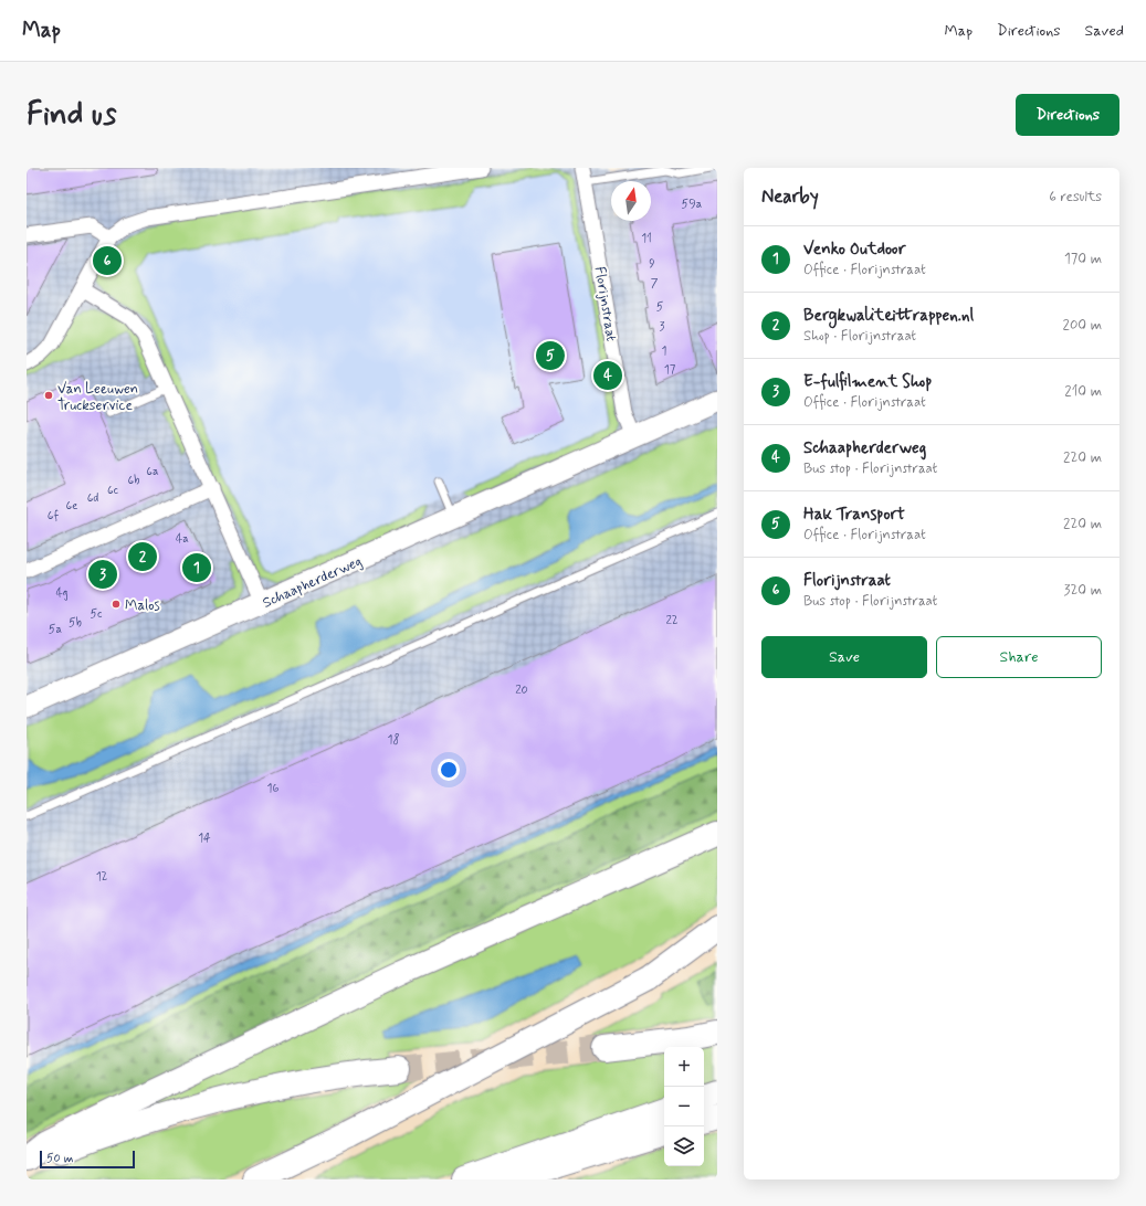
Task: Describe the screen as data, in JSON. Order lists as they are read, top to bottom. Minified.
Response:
{"streets":{"street":["Florijnstraat","Schaapherderweg"]},"crossings":[["Florijnstraat","Schaapherderweg"]],"places":["Van Leeuwen Truckservice","Malos"],"house_numbers":["59a","11","9","7","5","3","1","17","6a","6b","6c","6d","6e","6f","4a","4g","5c","22","5b","5a","20","18","16","14","12"],"scale_bar":"50 m","north":"top","page":{"header":"Map","nav":["Map","Directions","Saved"],"buttons":["Directions",["Save","Share"]],"title":"Find us","heading":["Nearby","6 results"],"list":[{"mark":"1","name":"Venko Outdoor","note":"Office · Florijnstraat","value":"170 m"},{"mark":"2","name":"Bergkwaliteittrappen.nl","note":"Shop · Florijnstraat","value":"200 m"},{"mark":"3","name":"E-fulfilment Shop","note":"Office · Florijnstraat","value":"210 m"},{"mark":"4","name":"Schaapherderweg","note":"Bus stop · Florijnstraat","value":"220 m"},{"mark":"5","name":"Hak Transport","note":"Office · Florijnstraat","value":"220 m"},{"mark":"6","name":"Florijnstraat","note":"Bus stop · Florijnstraat","value":"320 m"}],"pins":["6","5","4","2","1","3"],"map_buttons":["+","−"],"scale":"50 m"}}
